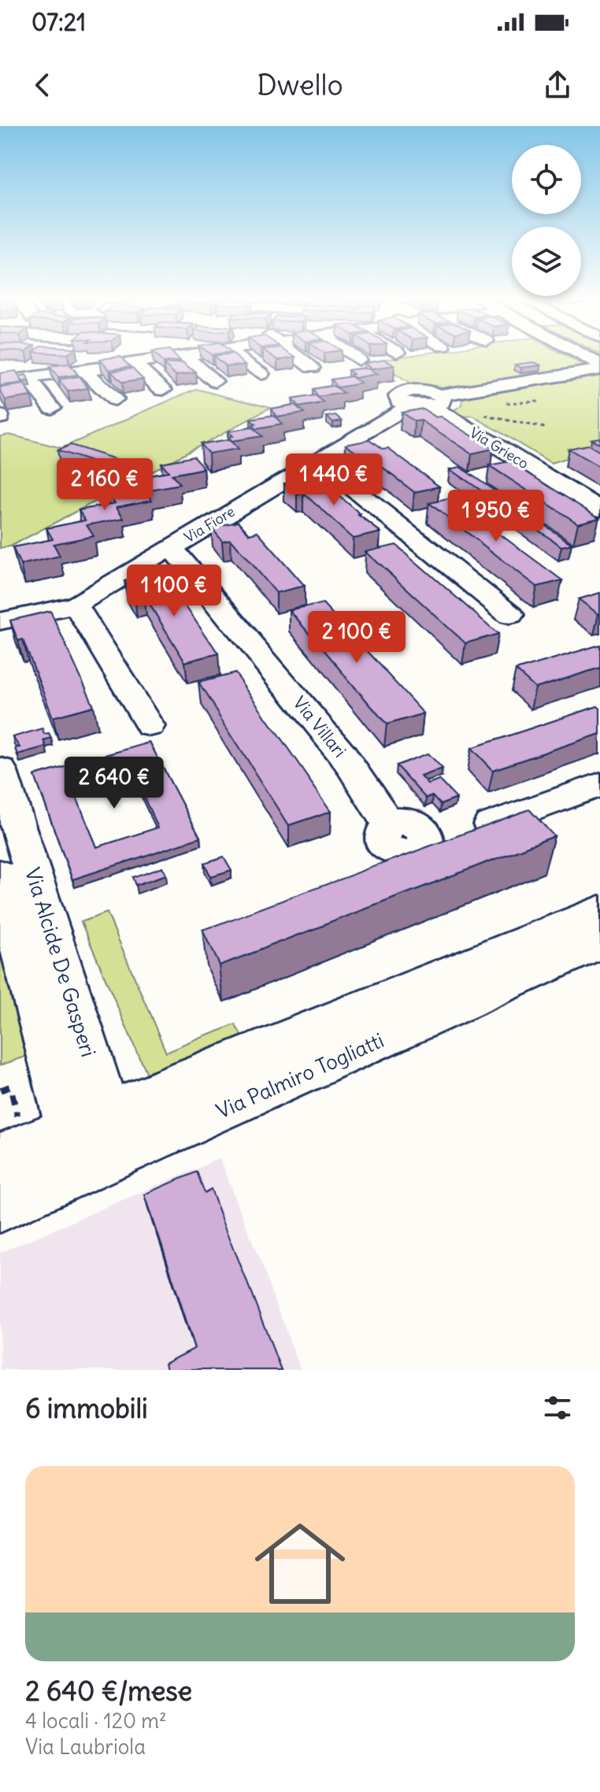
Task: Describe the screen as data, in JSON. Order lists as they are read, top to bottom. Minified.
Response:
{"streets":{"street":["Via Grieco","Via Fiore","Via Villari","Via Alcide De Gasperi","Via Palmiro Togliatti"]},"crossings":[["Via Grieco","Via Fiore"],["Via Fiore","Via Villari"],["Via Alcide De Gasperi","Via Palmiro Togliatti"]],"page":{"status":"07:21","header":"Dwello","price":["1 440 €","2 160 €","1 950 €","1 100 €","2 100 €","2 640 €"],"heading":"6 immobili","list":[{"name":"2 640 €/mese","note":"4 locali · 120 m² · Via Laubriola"}]}}
